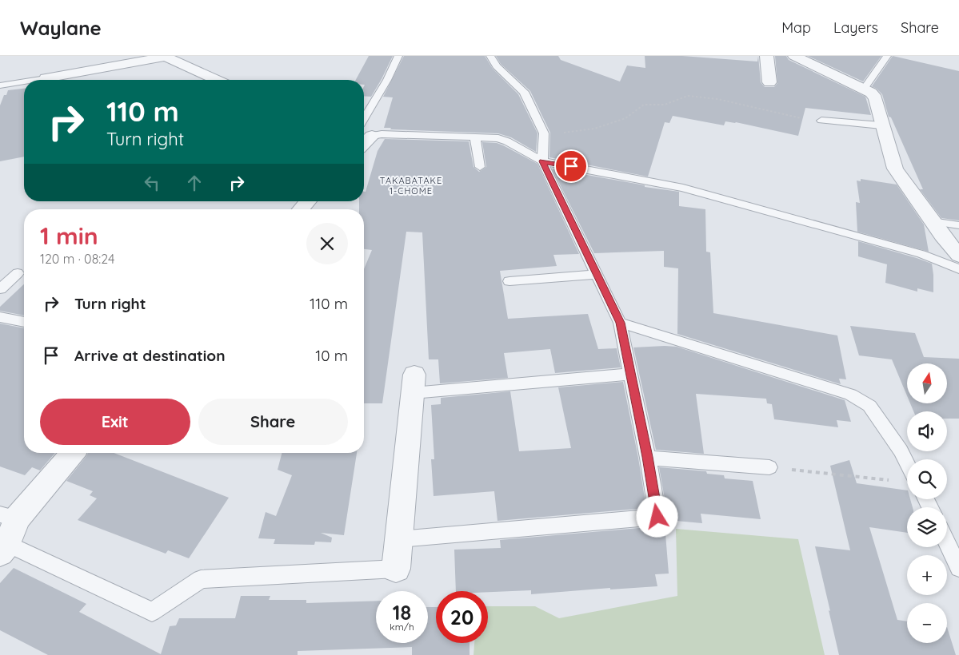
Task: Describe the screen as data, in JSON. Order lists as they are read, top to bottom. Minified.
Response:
{"districts":["TAKABATAKE 1-CHOME"],"north":"top","page":{"header":"Waylane","nav":["Map","Layers","Share"],"turn":["110 m","Turn right"],"heading":["1 min","120 m · 08:24"],"list":[{"name":"Turn right","value":"110 m"},{"name":"Arrive at destination","value":"10 m"}],"map_buttons":["+","−"],"buttons":["Exit","Share"],"speed":"18 km/h","limit":"20"}}
